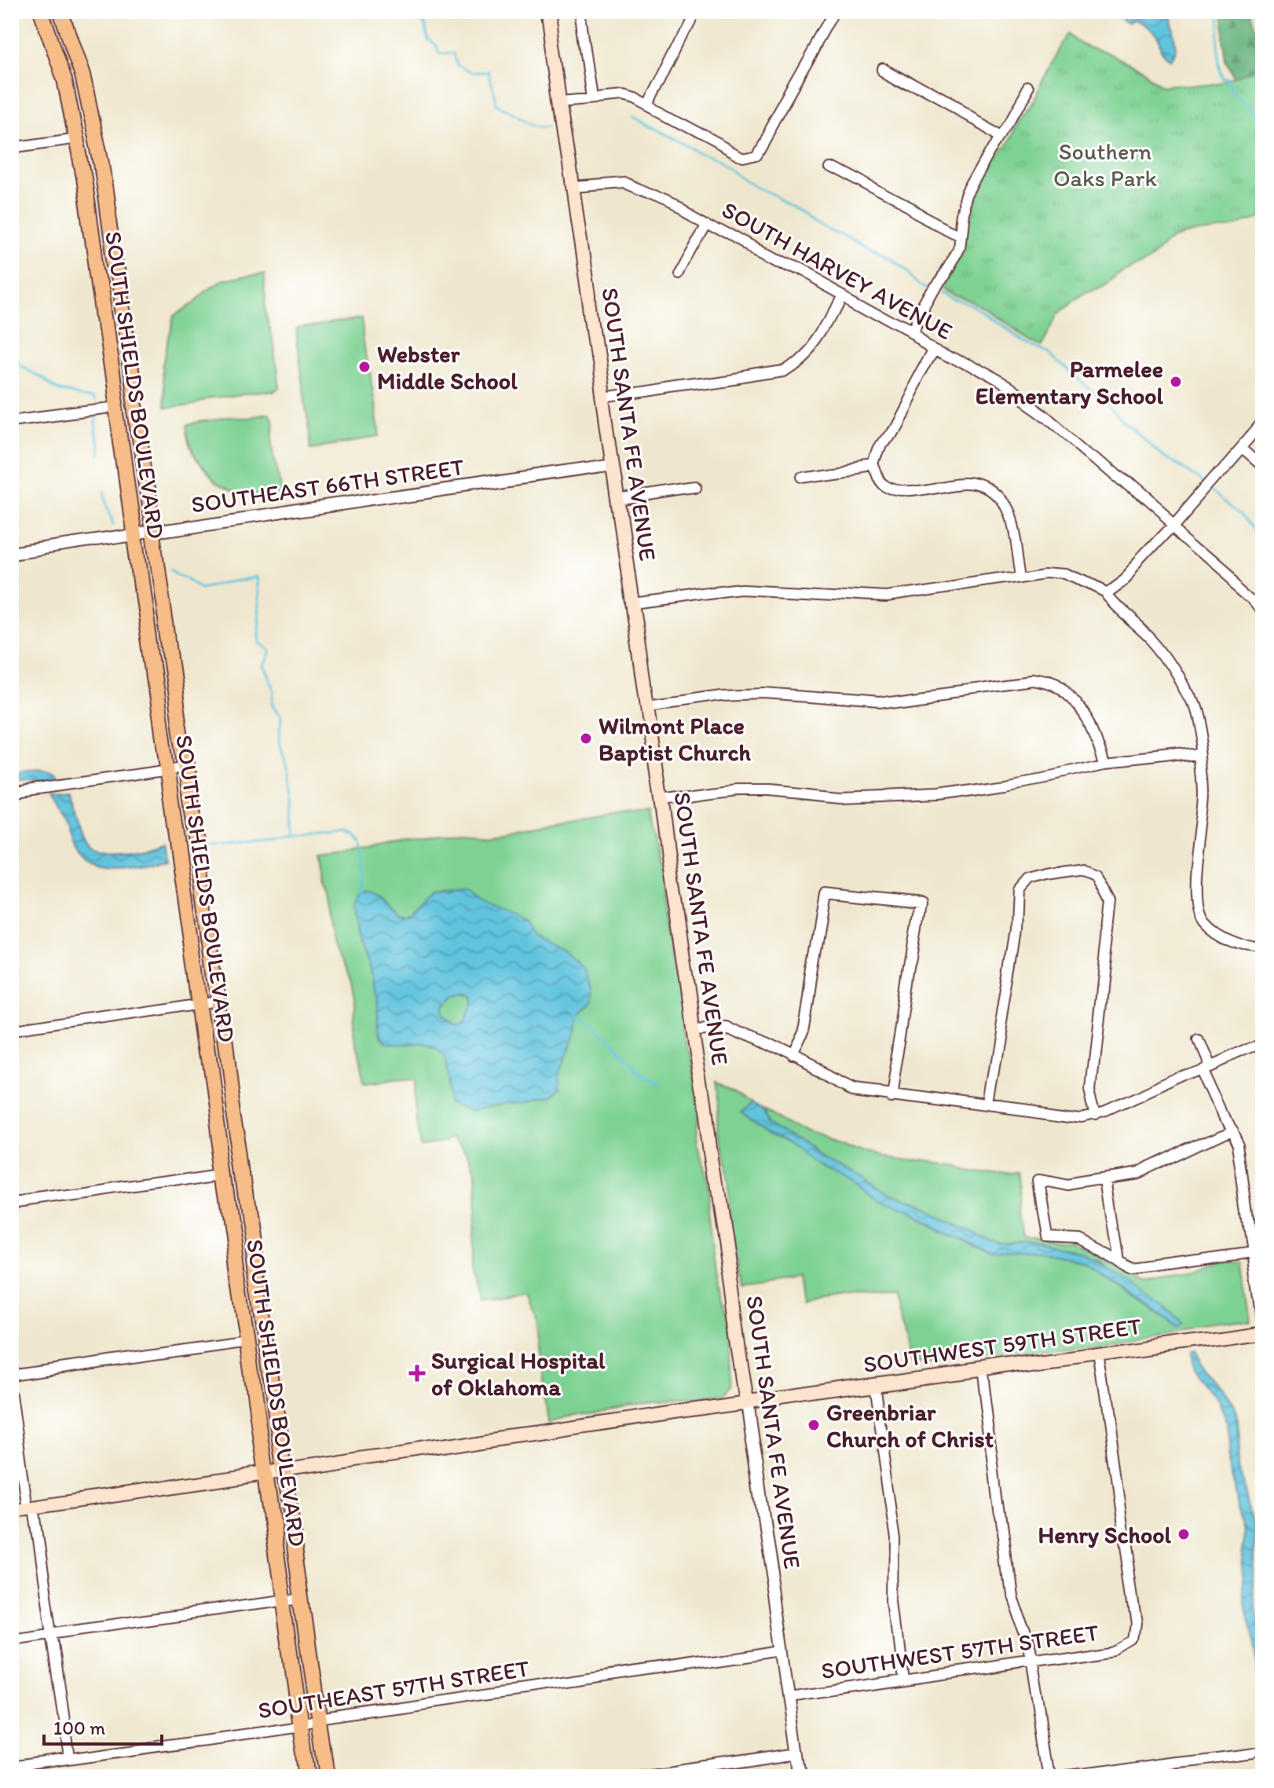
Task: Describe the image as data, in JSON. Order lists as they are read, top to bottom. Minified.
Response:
{"streets":{"main road":["SOUTH SHIELDS BOULEVARD","SOUTH SANTA FE AVENUE","SOUTHWEST 59TH STREET"],"street":["SOUTH HARVEY AVENUE","SOUTHEAST 66TH STREET","SOUTHWEST 57TH STREET","SOUTHEAST 57TH STREET"]},"crossings":[["SOUTH HARVEY AVENUE","SOUTH SANTA FE AVENUE"],["SOUTH SHIELDS BOULEVARD","SOUTHEAST 66TH STREET"],["SOUTH SHIELDS BOULEVARD","SOUTHWEST 59TH STREET"],["SOUTH SHIELDS BOULEVARD","SOUTHEAST 57TH STREET"],["SOUTH SANTA FE AVENUE","SOUTHEAST 66TH STREET"],["SOUTH SANTA FE AVENUE","SOUTHWEST 59TH STREET"],["SOUTH SANTA FE AVENUE","SOUTHWEST 57TH STREET"],["SOUTH SANTA FE AVENUE","SOUTHEAST 57TH STREET"],["SOUTHWEST 59TH STREET","SOUTHWEST 57TH STREET"]],"parks":["Southern Oaks Park"],"places":{"other":["Webster Middle School","Parmelee Elementary School","Wilmont Place Baptist Church","Greenbriar Church of Christ","Henry School"],"health":["Surgical Hospital of Oklahoma"]},"scale_bar":"100 m"}
